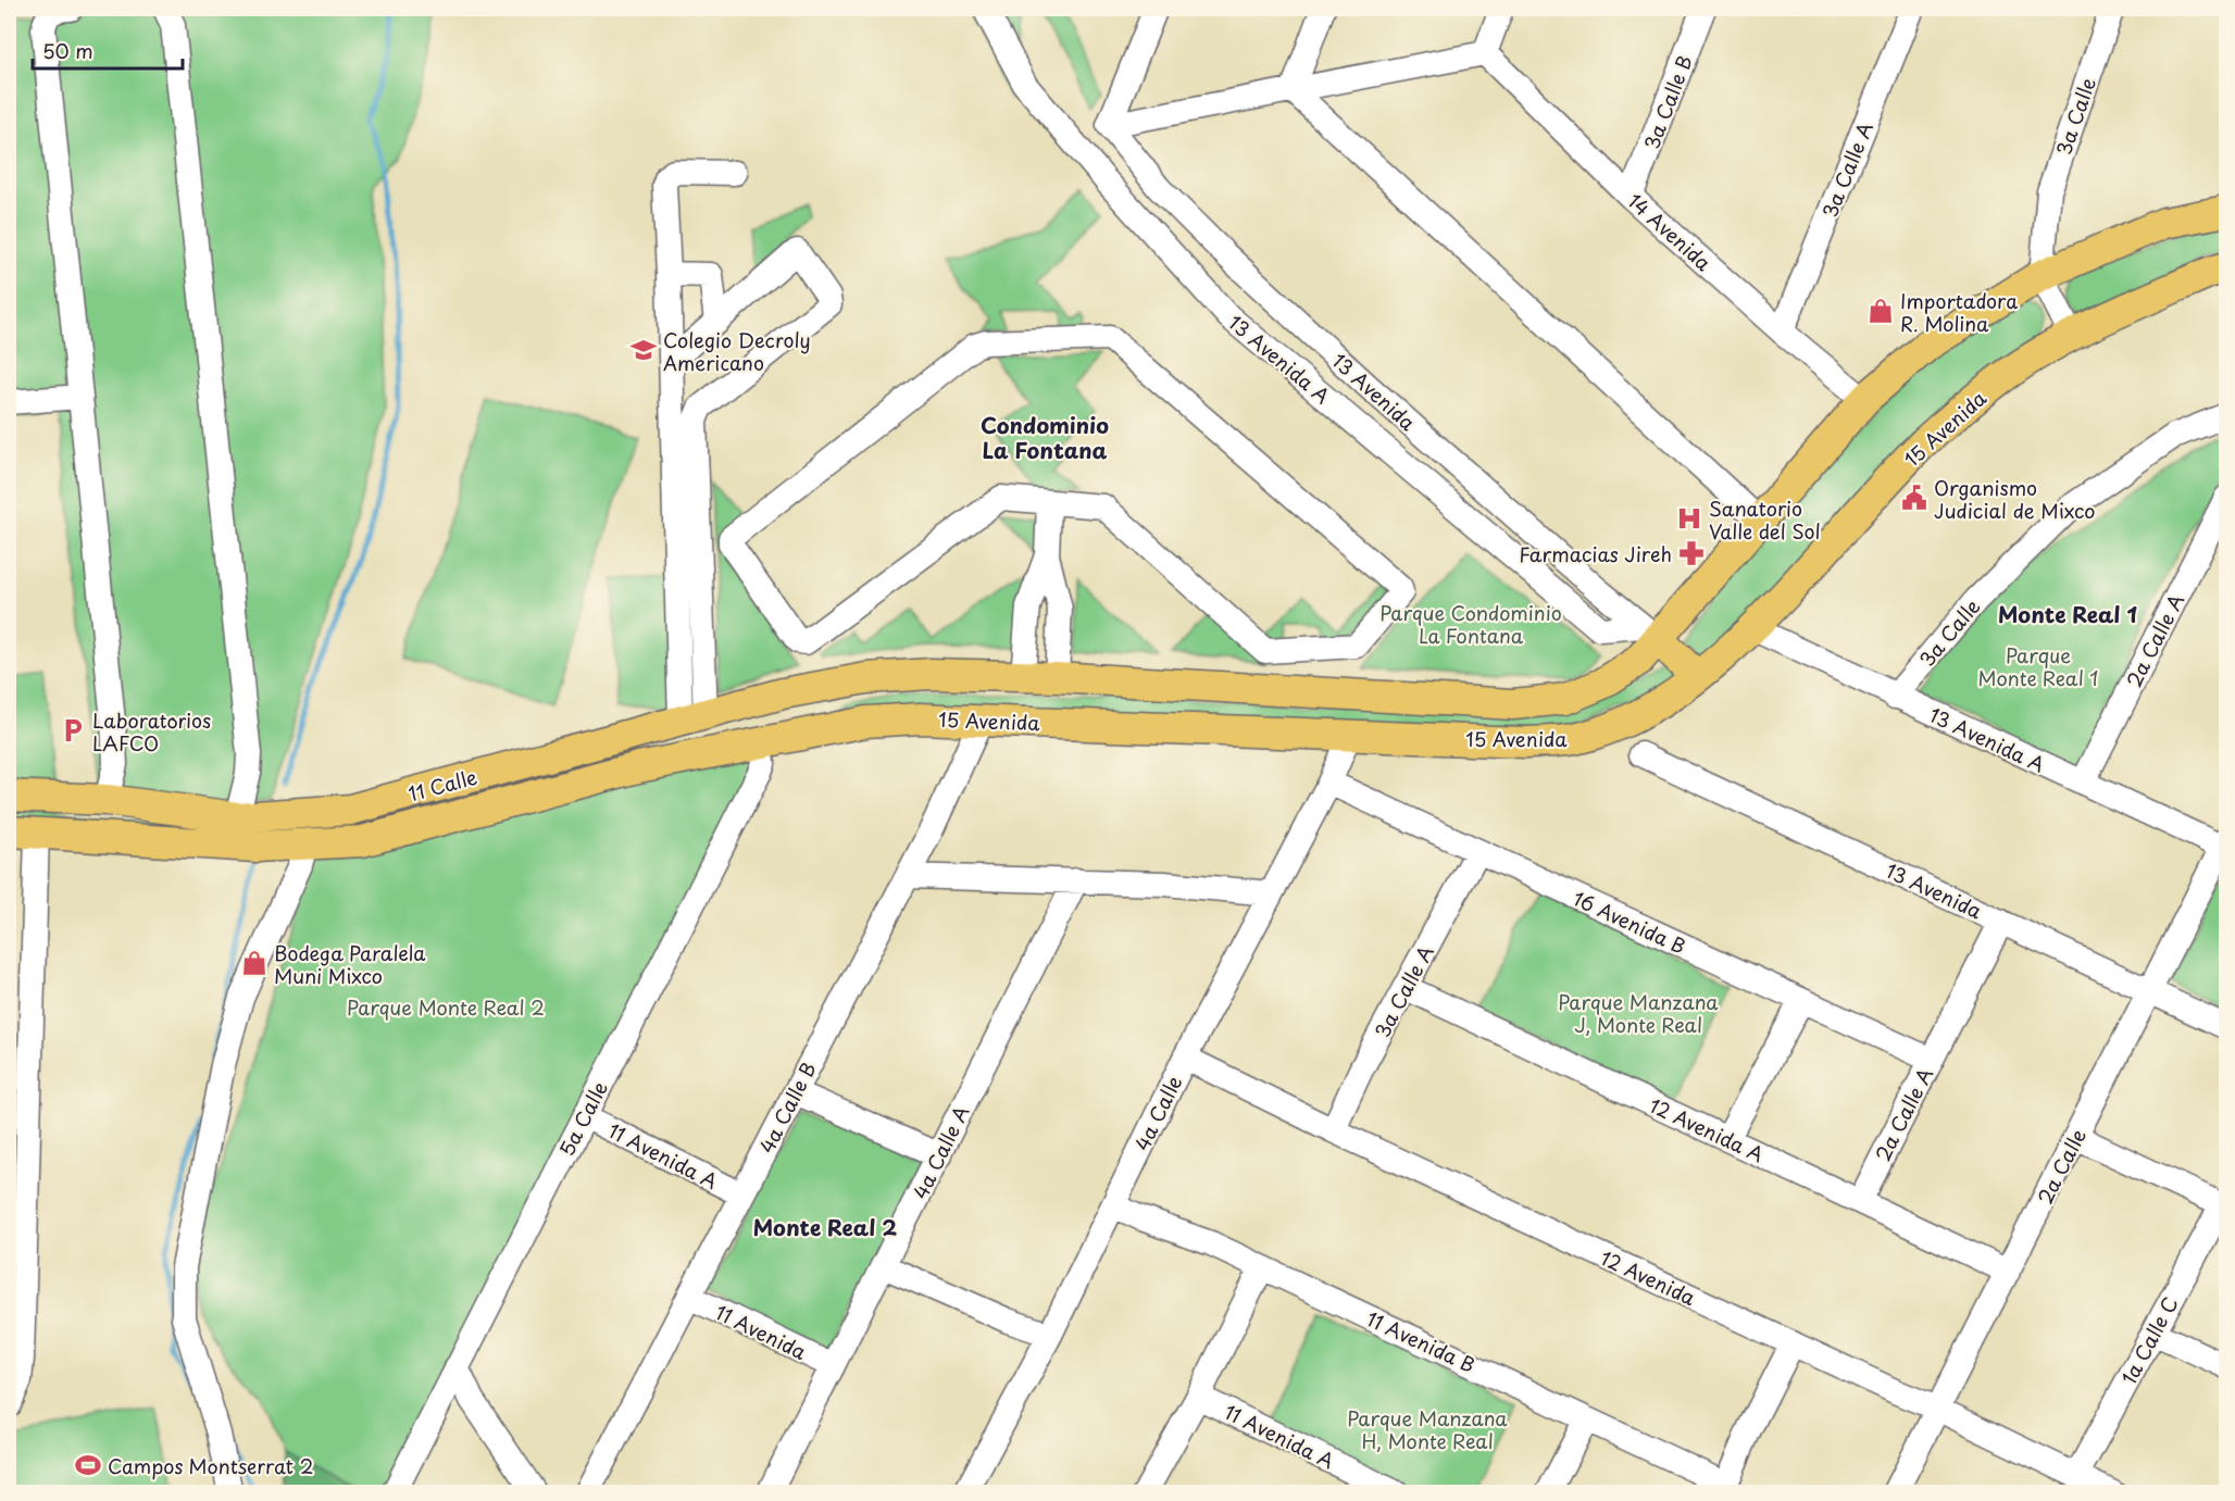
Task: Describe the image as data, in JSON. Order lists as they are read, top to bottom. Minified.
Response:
{"streets":{"main road":["15 Avenida","11 Calle"],"street":["3a Calle B","3a Calle","3a Calle A","14 Avenida","13 Avenida A","13 Avenida","2a Calle A","16 Avenida B","4a Calle B","4a Calle","5a Calle","12 Avenida A","4a Calle A","11 Avenida A","2a Calle","12 Avenida","11 Avenida","1a Calle C","11 Avenida B"]},"crossings":[["3a Calle B","14 Avenida"],["3a Calle","13 Avenida A"],["3a Calle","15 Avenida"],["3a Calle A","14 Avenida"],["3a Calle A","16 Avenida B"],["3a Calle A","12 Avenida A"],["3a Calle A","12 Avenida"],["14 Avenida","15 Avenida"],["13 Avenida A","13 Avenida"],["13 Avenida A","15 Avenida"],["13 Avenida A","2a Calle A"],["13 Avenida A","2a Calle"],["13 Avenida","15 Avenida"],["13 Avenida","2a Calle A"],["13 Avenida","2a Calle"],["15 Avenida","11 Calle"],["15 Avenida","4a Calle B"],["15 Avenida","4a Calle"],["15 Avenida","5a Calle"],["2a Calle A","16 Avenida B"],["2a Calle A","12 Avenida A"],["11 Calle","5a Calle"],["16 Avenida B","4a Calle"],["4a Calle B","11 Avenida A"],["4a Calle B","11 Avenida"],["4a Calle","12 Avenida"],["4a Calle","11 Avenida B"],["5a Calle","11 Avenida A"],["12 Avenida A","2a Calle"],["4a Calle A","11 Avenida"],["2a Calle","12 Avenida"],["12 Avenida","1a Calle C"]],"districts":["Condominio La Fontana","Monte Real 1","Monte Real 2"],"parks":["Parque Condominio La Fontana","Parque Monte Real 1","Parque Manzana J, Monte Real","Parque Monte Real 2","Parque Manzana H, Monte Real"],"places":{"shop":["Importadora R. Molina","Bodega Paralela Muni Mixco"],"school or university":["Colegio Decroly Americano"],"public building":["Organismo Judicial de Mixco"],"hospital":["Sanatorio Valle del Sol"],"pharmacy":["Farmacias Jireh"],"parking":["Laboratorios LAFCO"],"sports":["Campos Montserrat 2"]},"scale_bar":"50 m"}
